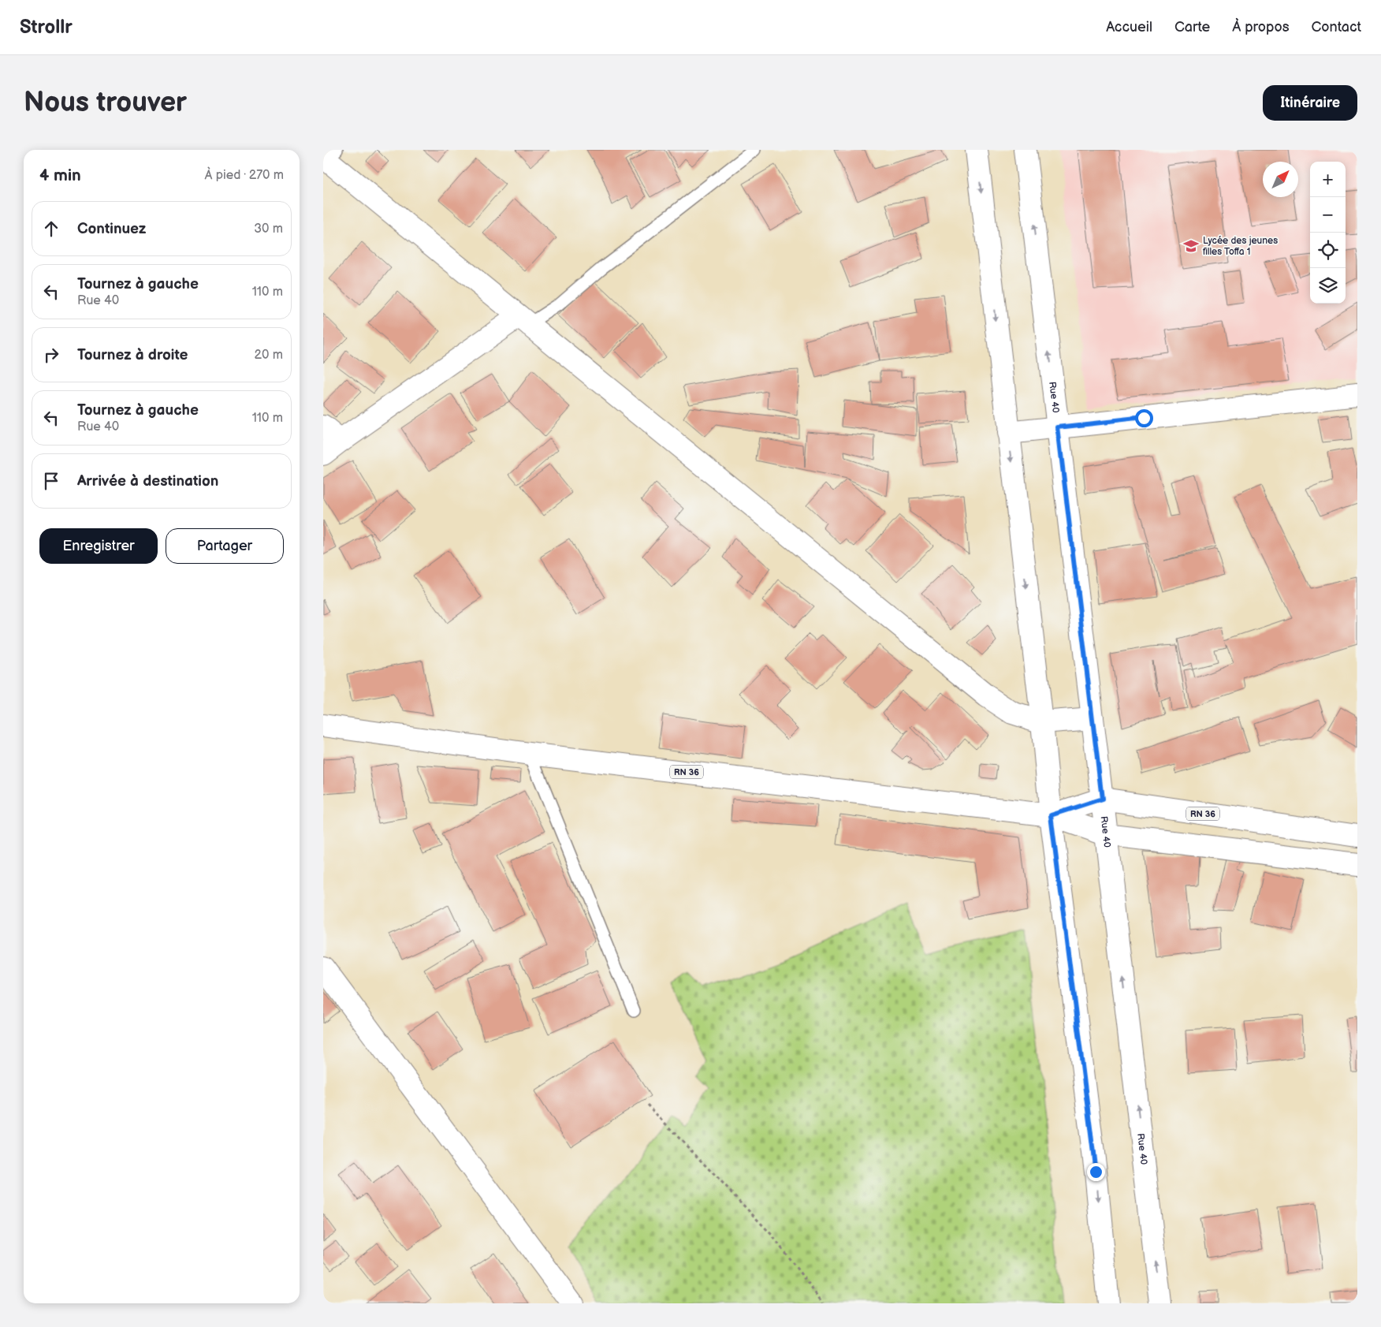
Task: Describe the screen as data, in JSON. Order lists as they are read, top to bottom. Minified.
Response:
{"streets":{"main road":["Rue 40","RN 36"]},"crossings":[["Rue 40","RN 36"]],"places":{"school or university":["Lycée des jeunes filles Toffa 1"]},"north":"top right","page":{"header":"Strollr","nav":["Accueil","Carte","À propos","Contact"],"buttons":["Itinéraire",["Enregistrer","Partager"]],"title":"Nous trouver","heading":["4 min","À pied · 270 m"],"map_buttons":["+","−"],"list":[["Continuez","30 m"],["Tournez à gauche","Rue 40","110 m"],["Tournez à droite","20 m"],["Tournez à gauche","Rue 40","110 m"],"Arrivée à destination"]}}
